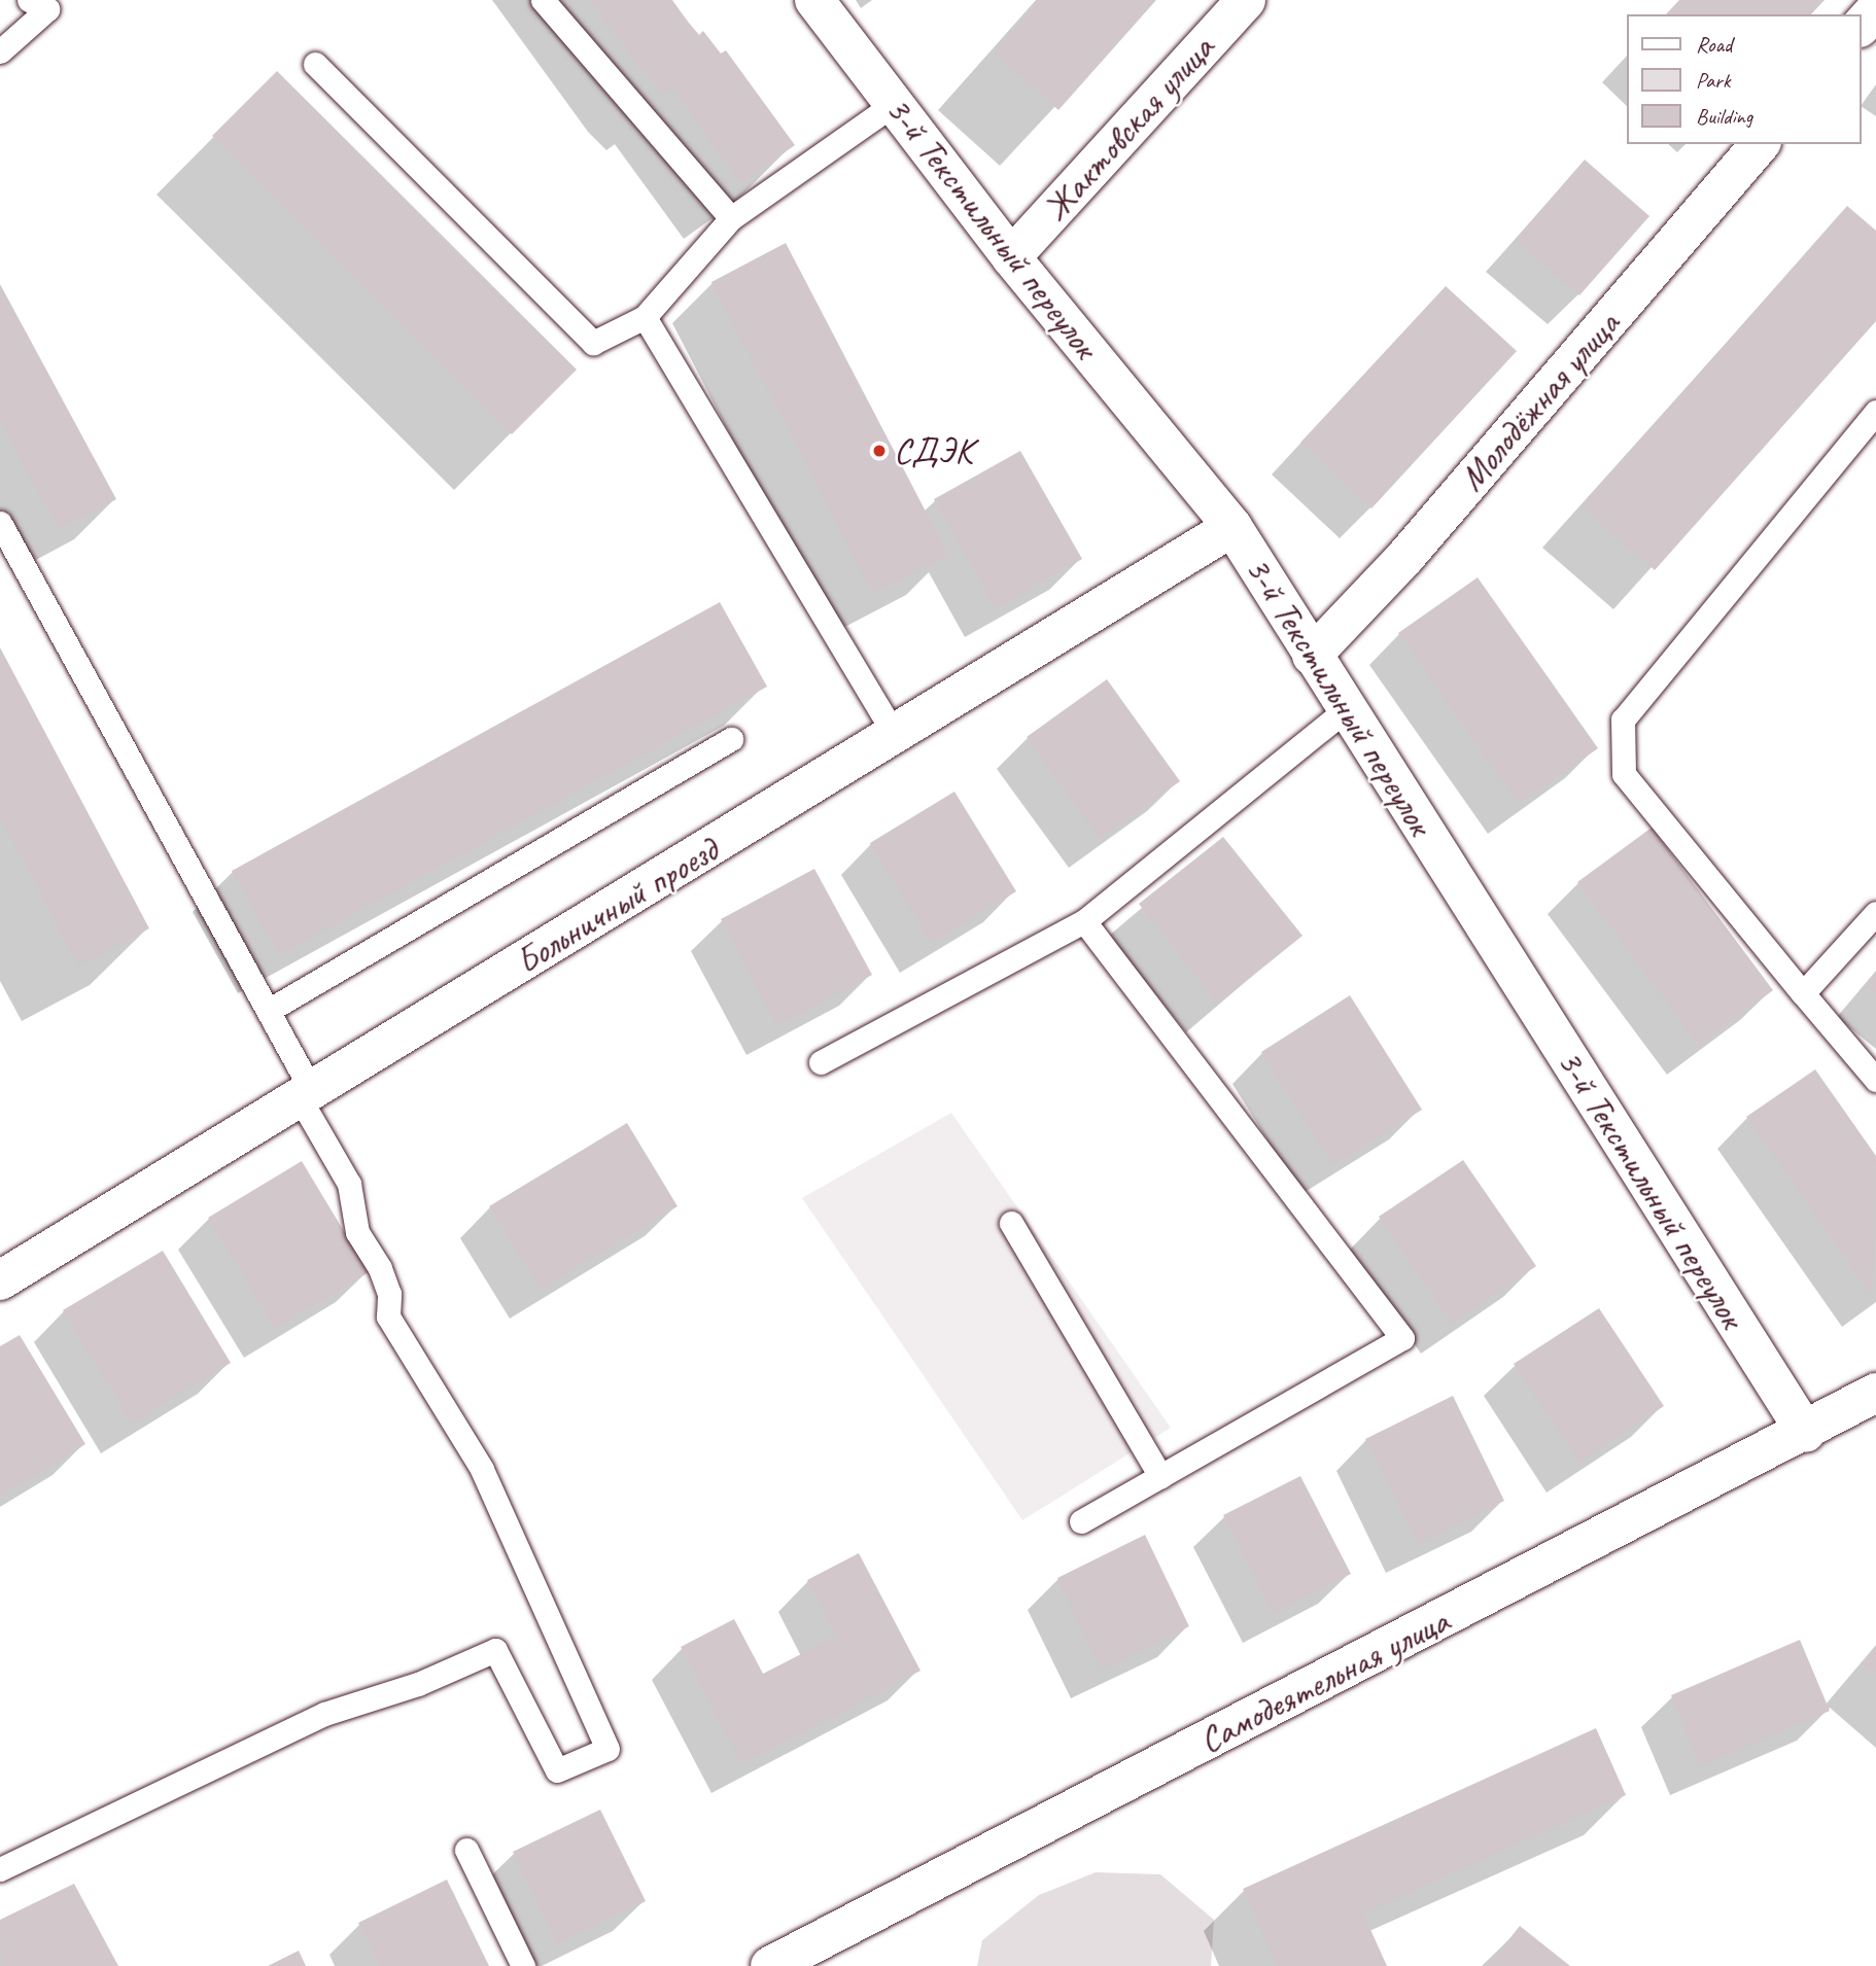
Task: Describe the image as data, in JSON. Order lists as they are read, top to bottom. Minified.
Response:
{"streets":{"street":["Жактовская улица","3-й Текстильный переулок","Молодёжная улица","Больничный проезд","Самодеятельная улица"]},"crossings":[["Жактовская улица","3-й Текстильный переулок"],["3-й Текстильный переулок","Молодёжная улица"],["3-й Текстильный переулок","Больничный проезд"],["3-й Текстильный переулок","Самодеятельная улица"]],"places":["СДЭК"],"legend":["Road","Park","Building"]}
